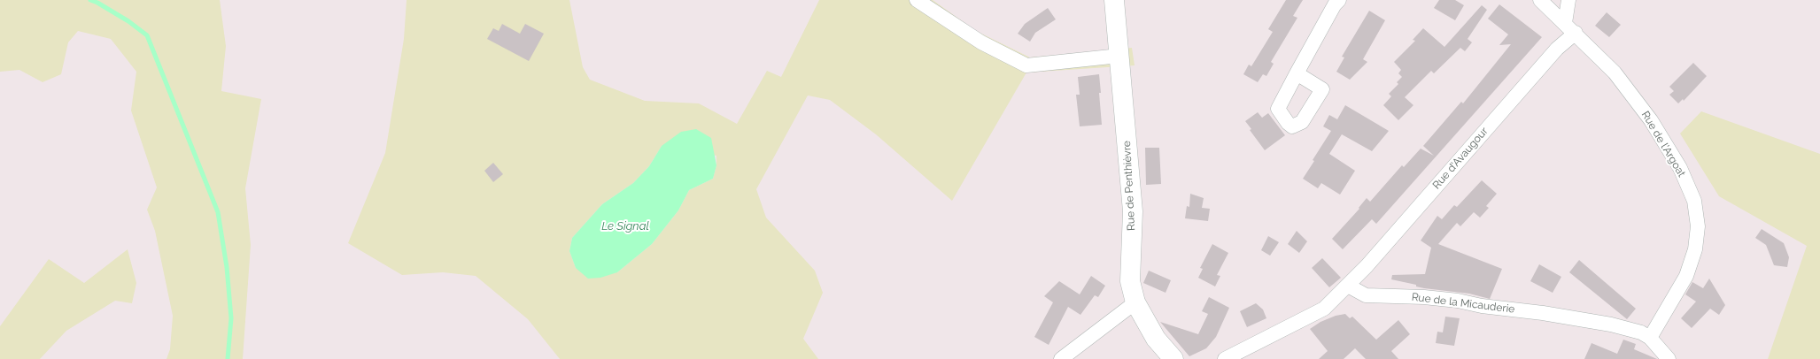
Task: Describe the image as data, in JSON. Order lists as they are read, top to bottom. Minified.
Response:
{"streets":{"street":["Rue de l'Argoat","Rue d'Avaugour","Rue de Penthièvre","Rue de la Micauderie"]},"crossings":[["Rue de l'Argoat","Rue d'Avaugour"],["Rue de l'Argoat","Rue de la Micauderie"],["Rue d'Avaugour","Rue de la Micauderie"]],"water":["Le Signal"]}
